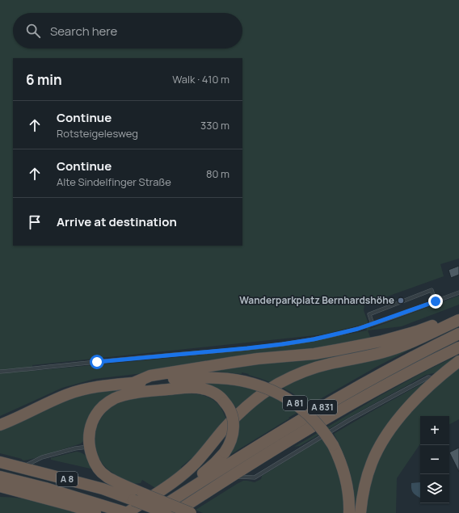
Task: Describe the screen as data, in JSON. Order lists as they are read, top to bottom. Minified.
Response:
{"streets":{"highway":["A 81","A 831","A 8"]},"places":["Wanderparkplatz Bernhardshöhe"],"page":{"search":"Search here","heading":["6 min","Walk · 410 m"],"list":[["Continue","Rotsteigelesweg","330 m"],["Continue","Alte Sindelfinger Straße","80 m"],"Arrive at destination"],"map_buttons":["+","−"]}}
